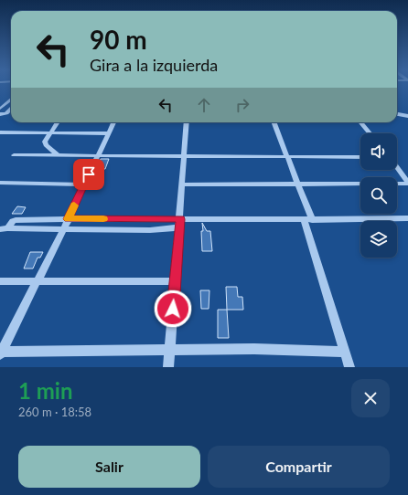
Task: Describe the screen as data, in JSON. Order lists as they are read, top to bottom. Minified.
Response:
{"page":{"turn":["90 m","Gira a la izquierda"],"heading":["1 min","260 m · 18:58"],"buttons":["Salir","Compartir"]}}
